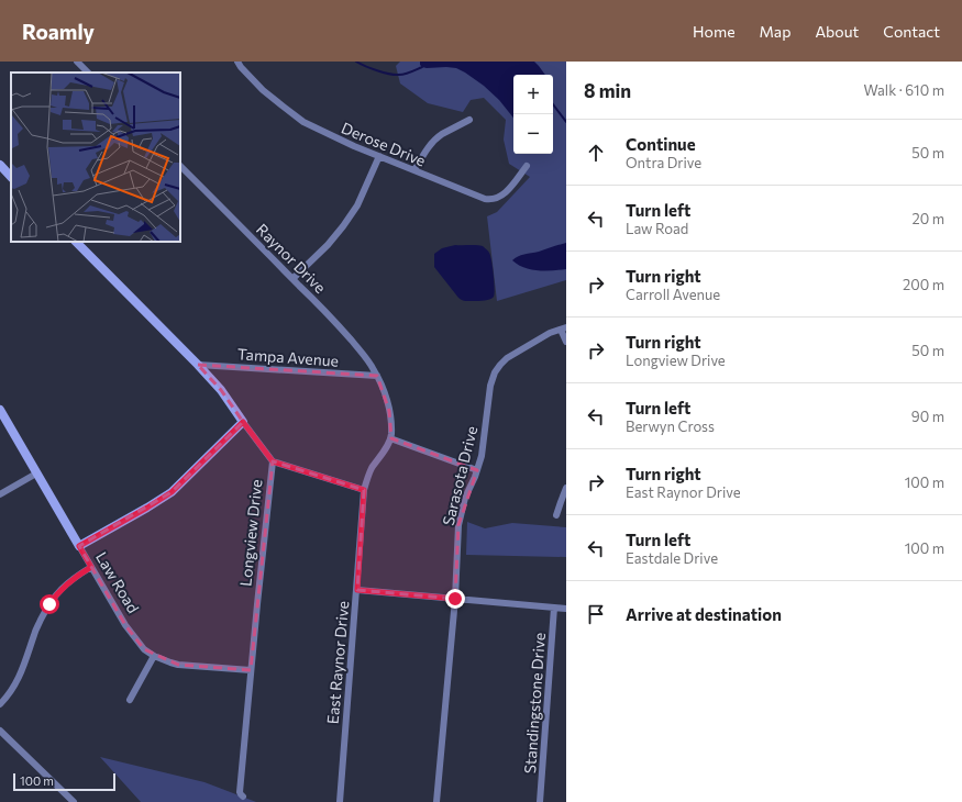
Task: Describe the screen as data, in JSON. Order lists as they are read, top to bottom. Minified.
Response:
{"streets":{"street":["Derose Drive","Raynor Drive","Tampa Avenue","Sarasota Drive","Longview Drive","Law Road","East Raynor Drive","Standingstone Drive"]},"crossings":[["Raynor Drive","Tampa Avenue"],["Tampa Avenue","Longview Drive"],["Longview Drive","Law Road"]],"scale_bar":"100 m","page":{"header":"Roamly","nav":["Home","Map","About","Contact"],"heading":["8 min","Walk · 610 m"],"map_buttons":["+","−"],"list":[["Continue","Ontra Drive","50 m"],["Turn left","Law Road","20 m"],["Turn right","Carroll Avenue","200 m"],["Turn right","Longview Drive","50 m"],["Turn left","Berwyn Cross","90 m"],["Turn right","East Raynor Drive","100 m"],["Turn left","Eastdale Drive","100 m"],"Arrive at destination"],"scale":"100 m"}}
